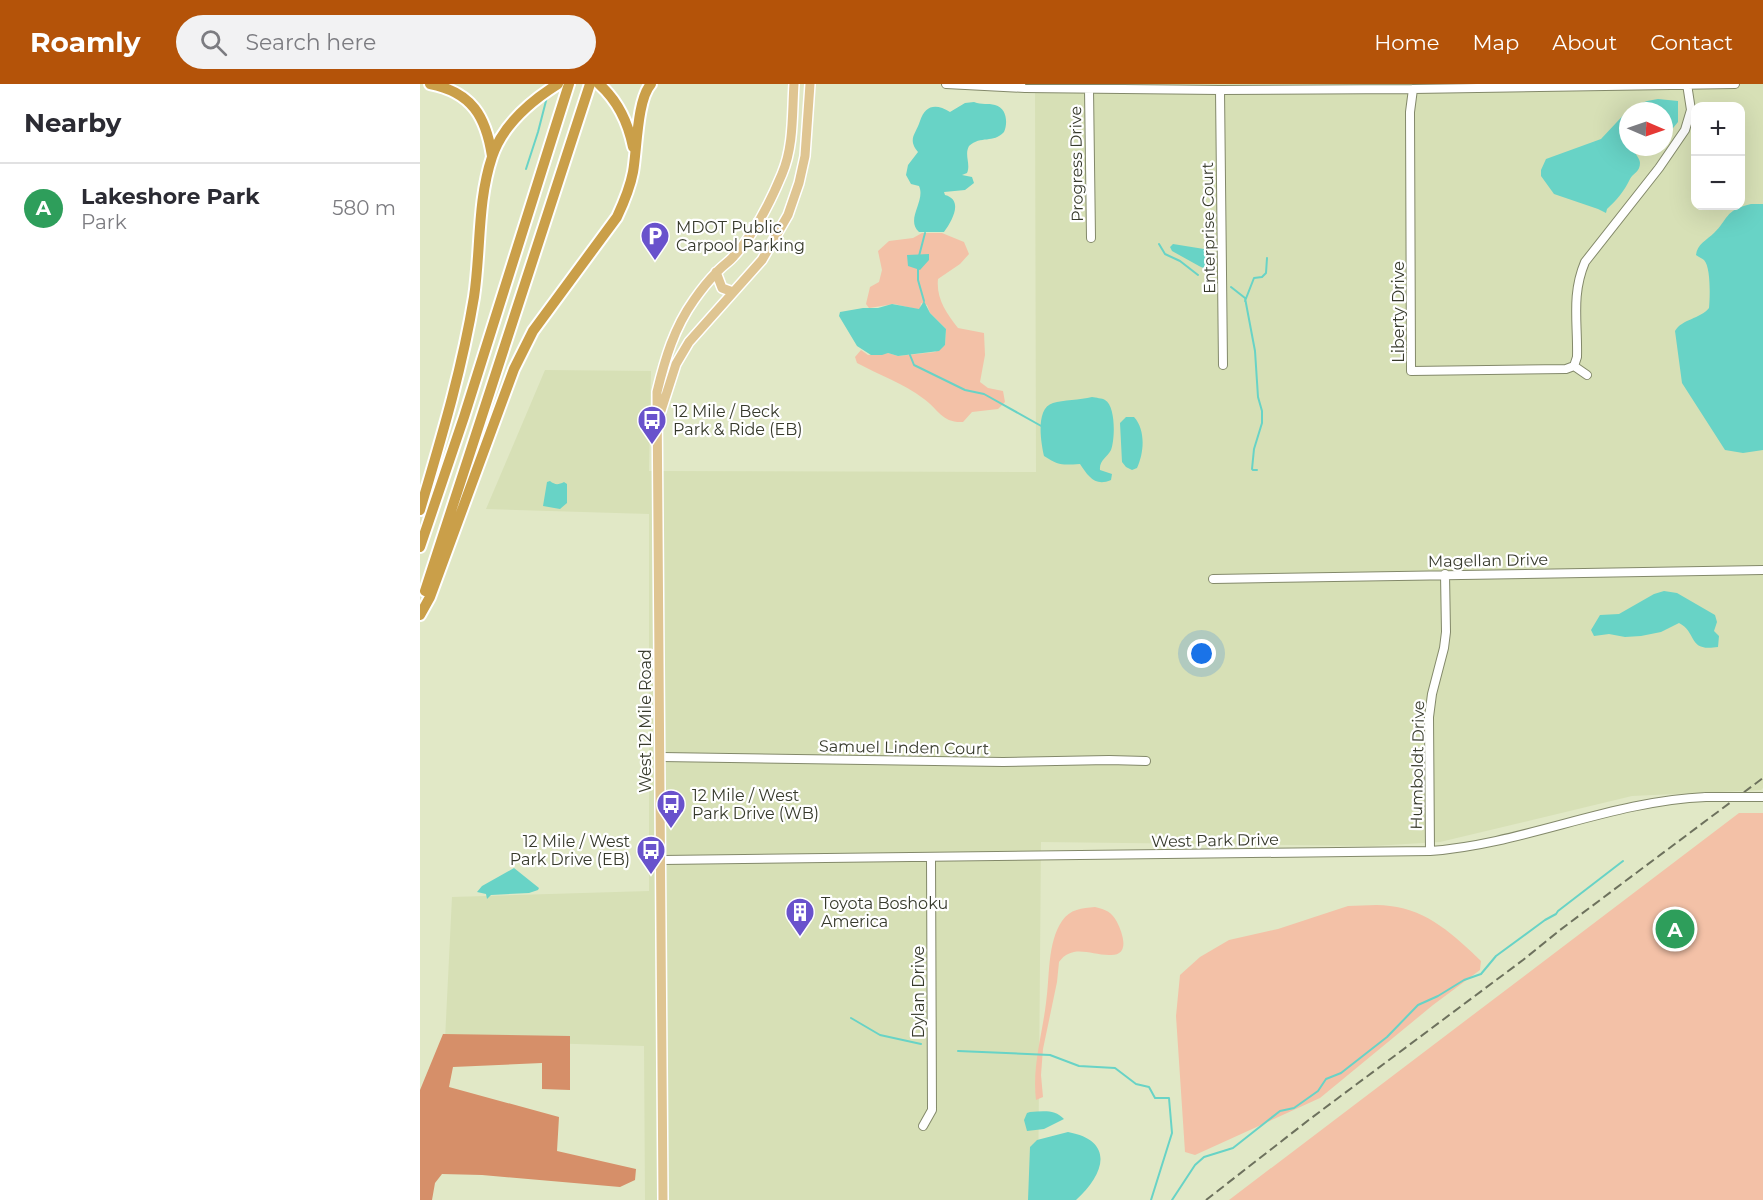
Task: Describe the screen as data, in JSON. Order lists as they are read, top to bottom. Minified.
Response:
{"streets":{"main road":["West 12 Mile Road"],"street":["Progress Drive","Enterprise Court","Liberty Drive","Magellan Drive","Samuel Linden Court","Humboldt Drive","West Park Drive","Dylan Drive"]},"crossings":[["Magellan Drive","Humboldt Drive"],["West 12 Mile Road","Samuel Linden Court"],["West 12 Mile Road","West Park Drive"],["Humboldt Drive","West Park Drive"],["West Park Drive","Dylan Drive"]],"places":{"parking":["MDOT Public Carpool Parking"],"bus stop":["12 Mile / Beck Park & Ride (EB)","12 Mile / West Park Drive (WB)","12 Mile / West Park Drive (EB)"],"building":["Toyota Boshoku America"]},"north":"right","page":{"header":"Roamly","search":"Search here","nav":["Home","Map","About","Contact"],"heading":"Nearby","map_buttons":["+","−"],"list":[{"mark":"A","name":"Lakeshore Park","note":"Park","value":"580 m"}],"pins":"A"}}
